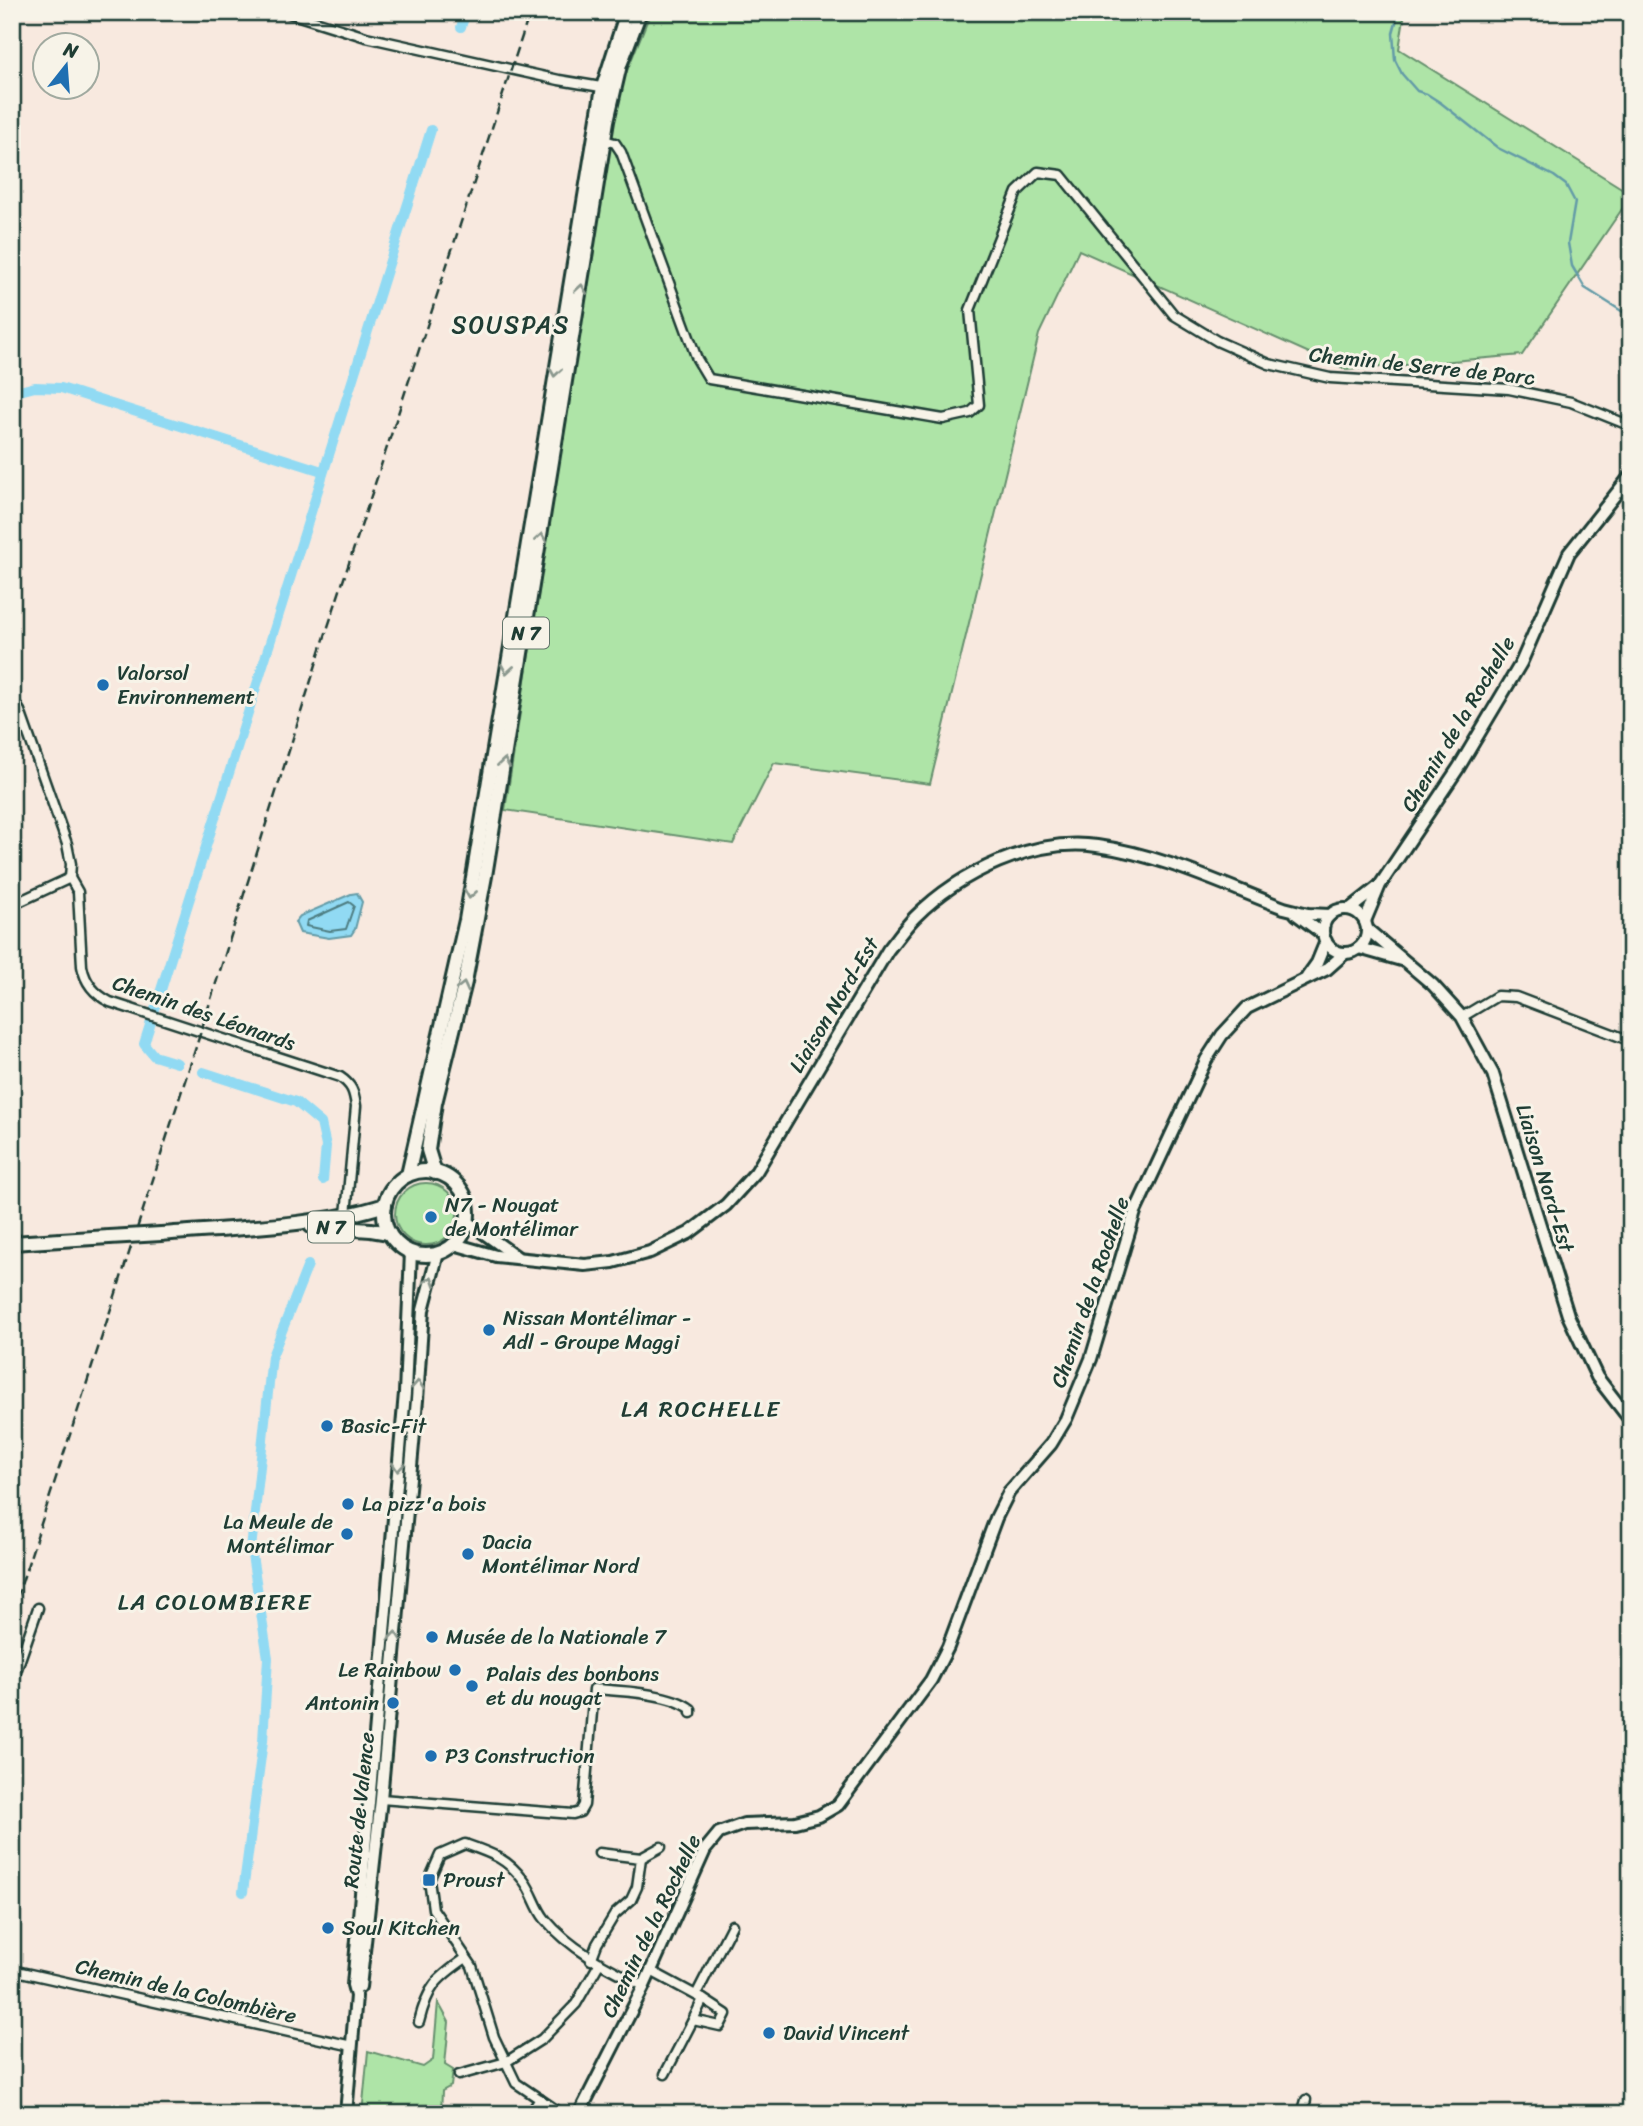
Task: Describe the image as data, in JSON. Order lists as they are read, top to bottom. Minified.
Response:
{"streets":{"main road":["N 7","Chemin de la Rochelle","Liaison Nord-Est","Route de Valence"],"street":["Chemin de Serre de Parc","Chemin des Léonards","Chemin de la Colombière"]},"crossings":[["Chemin de Serre de Parc","N 7"],["N 7","Liaison Nord-Est"],["N 7","Chemin des Léonards"],["N 7","Route de Valence"],["Chemin de la Rochelle","Liaison Nord-Est"],["Liaison Nord-Est","Route de Valence"],["Route de Valence","Chemin de la Colombière"]],"districts":["SOUSPAS","LA ROCHELLE","LA COLOMBIERE"],"places":{"other":["Valorsol Environnement","N7 - Nougat de Montélimar","Nissan Montélimar - Adl - Groupe Maggi","Basic-Fit","La pizz'a bois","La Meule de Montélimar","Dacia Montélimar Nord","Musée de la Nationale 7","Le Rainbow","Palais des bonbons et du nougat","Antonin","P3 Construction","Soul Kitchen","David Vincent"],"transit":["Proust"]},"north":"top"}
